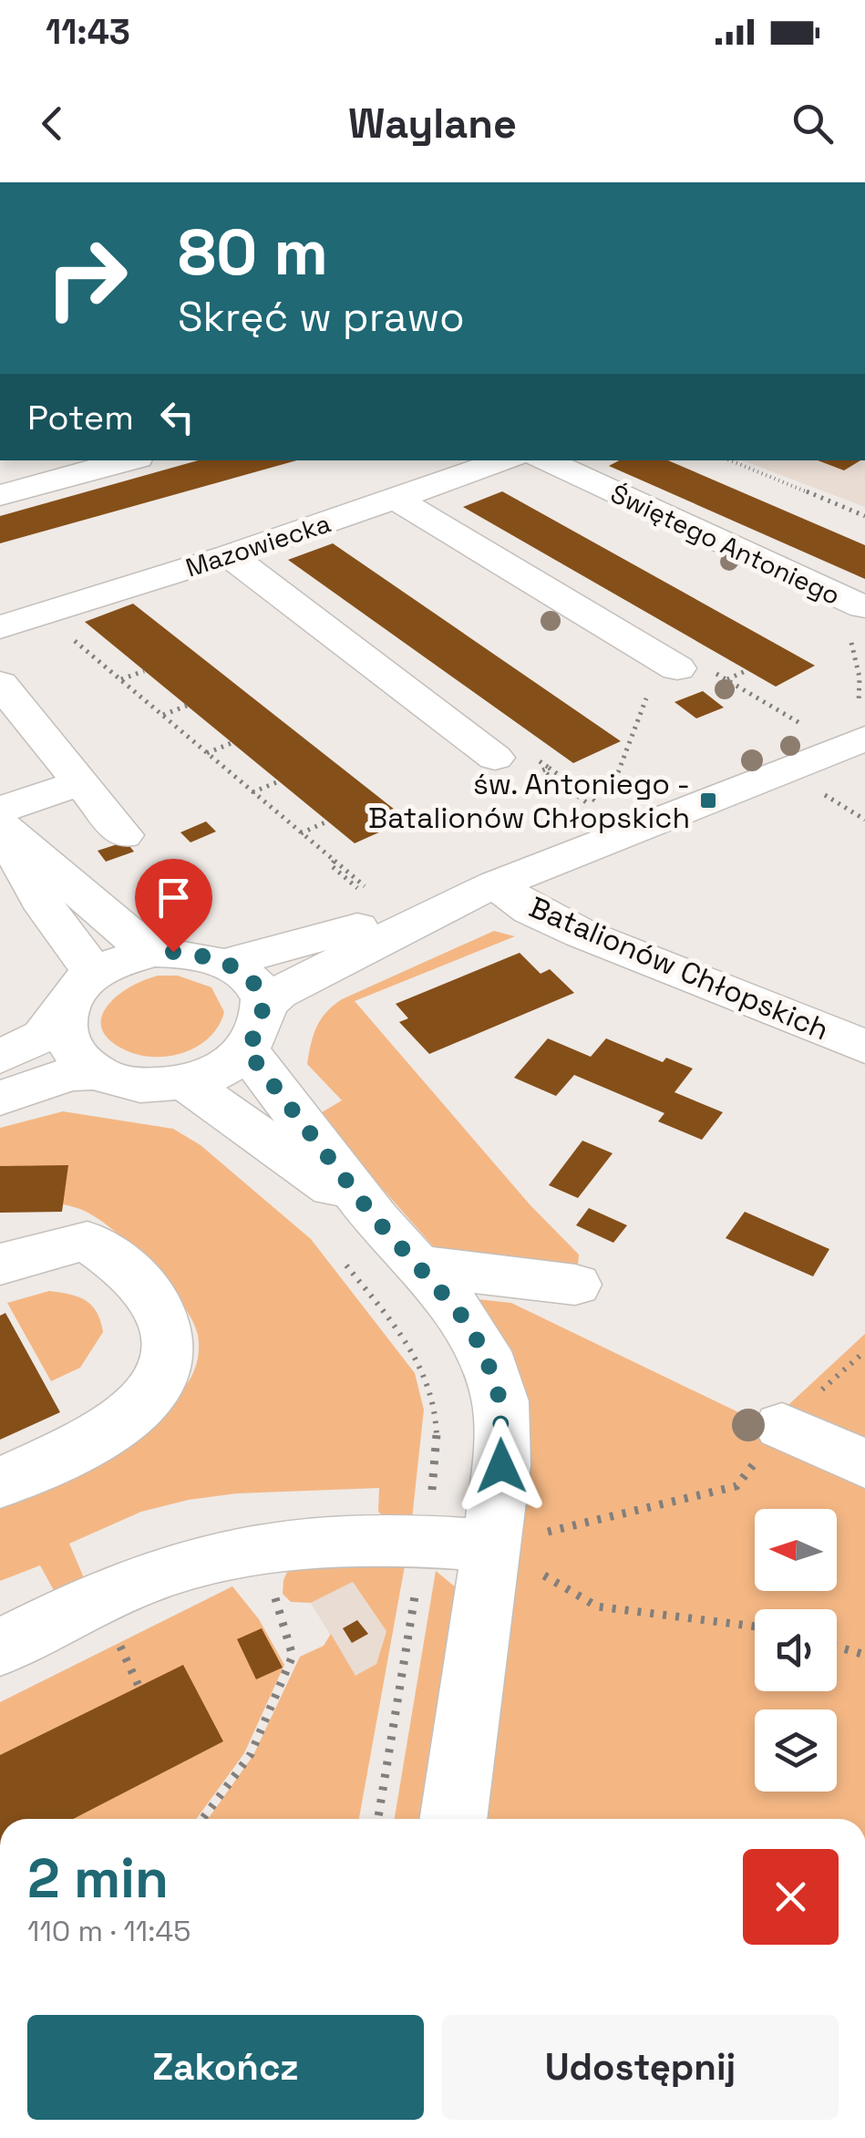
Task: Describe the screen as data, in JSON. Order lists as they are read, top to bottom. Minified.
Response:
{"streets":{"street":["Świętego Antoniego","Mazowiecka","Batalionów Chłopskich"]},"places":{"transit":["św. Antoniego - Batalionów Chłopskich"]},"north":"left","page":{"status":"11:43","header":"Waylane","turn":["80 m","Skręć w prawo"],"then":"Potem","heading":["2 min","110 m · 11:45"],"buttons":["Zakończ","Udostępnij"]}}
